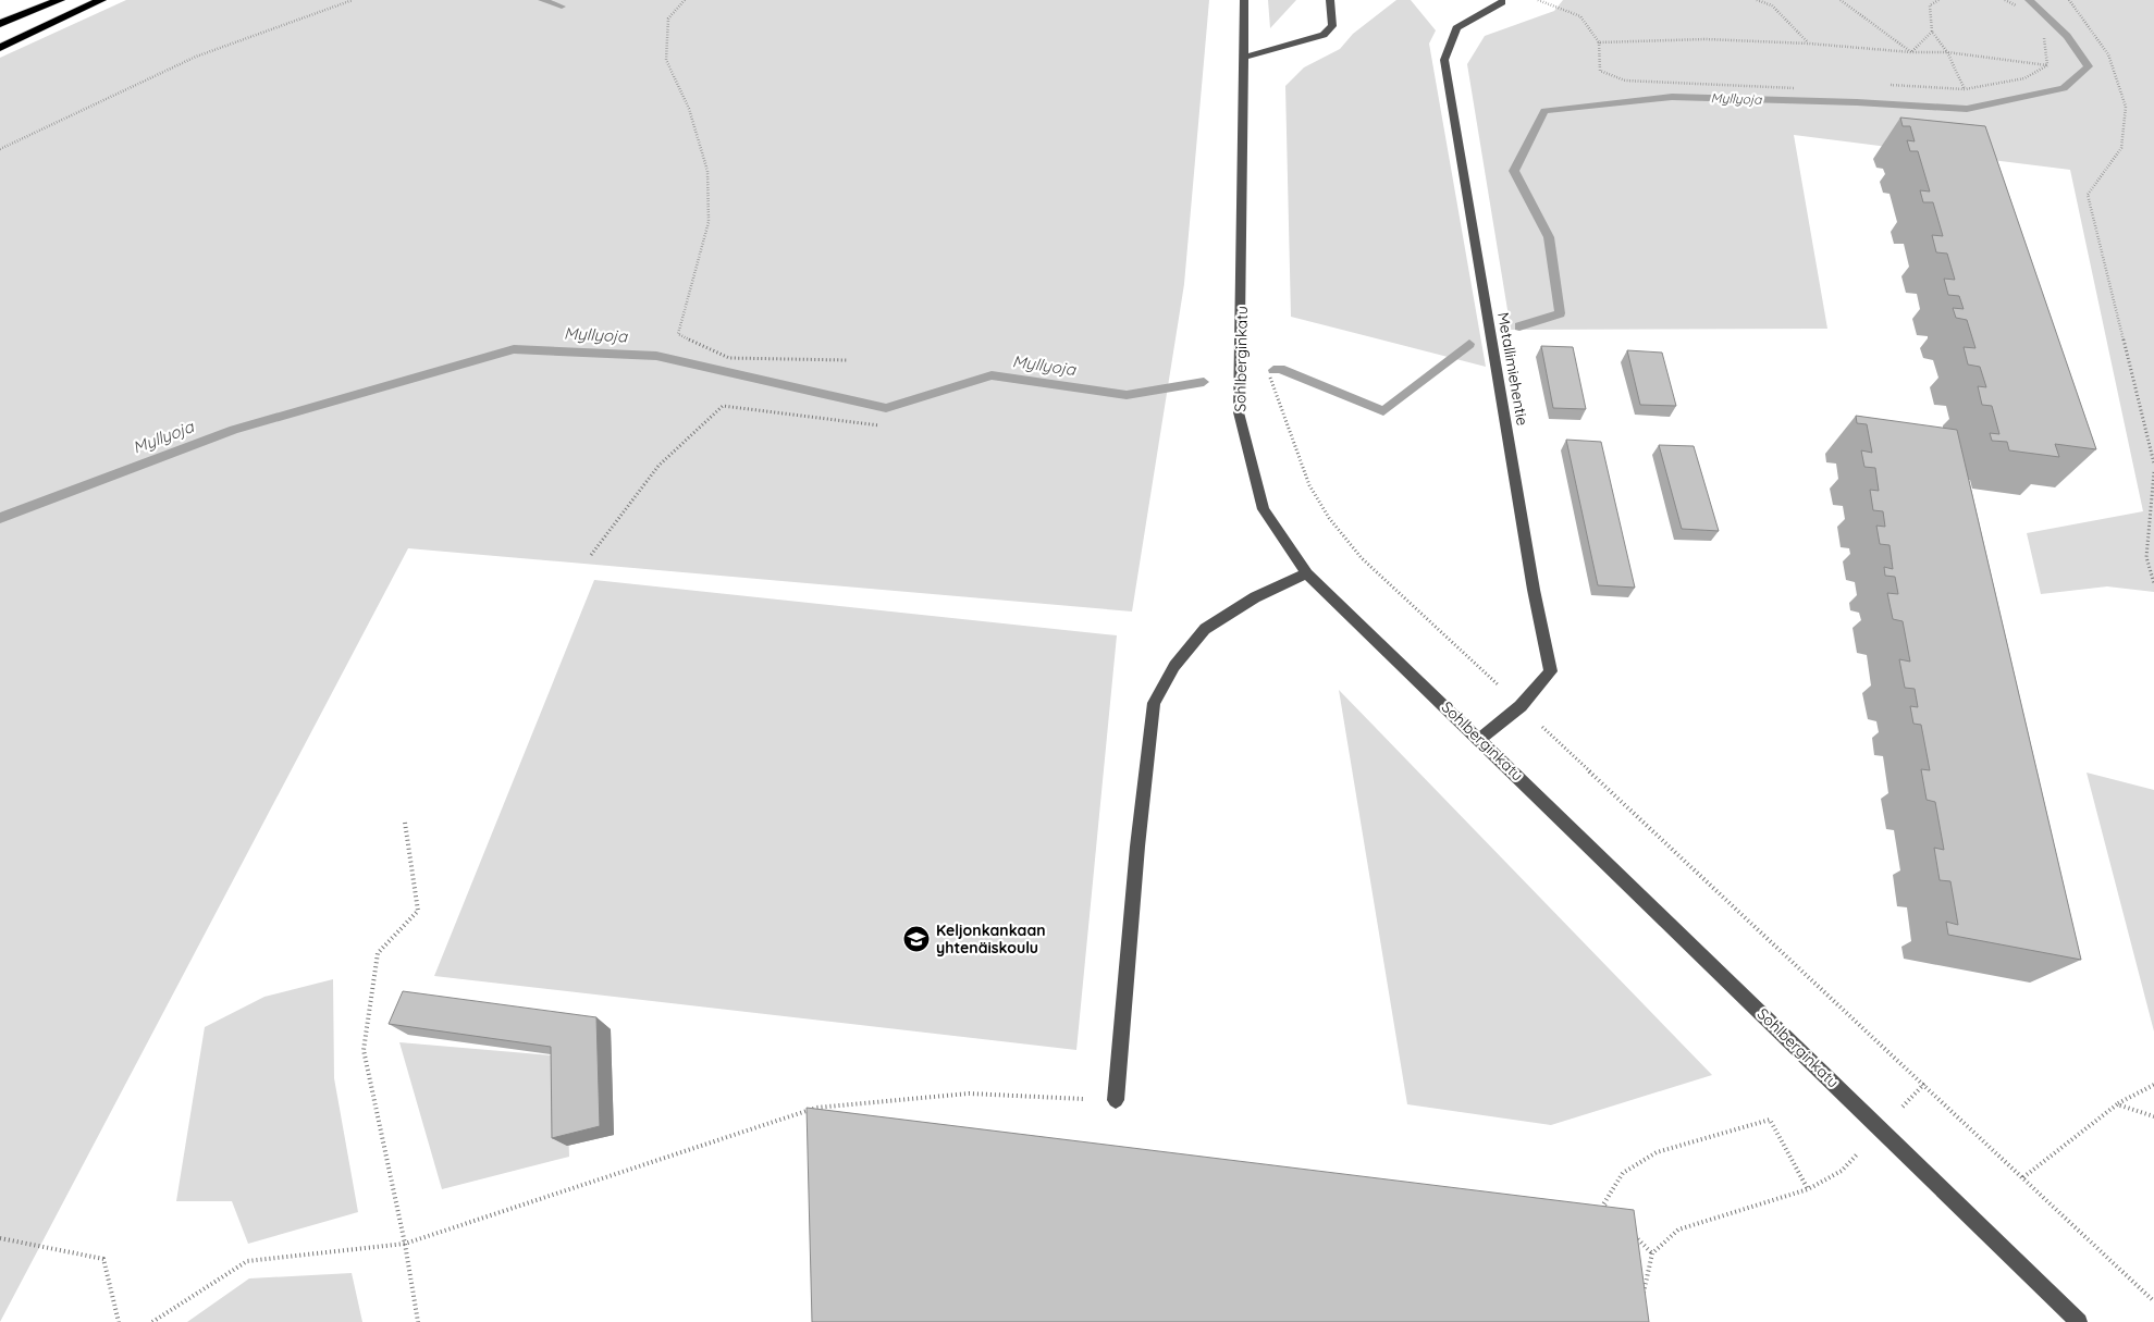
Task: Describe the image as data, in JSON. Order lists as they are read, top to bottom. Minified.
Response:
{"streets":{"street":["Sohlberginkatu","Metallimiehentie"]},"crossings":[["Sohlberginkatu","Metallimiehentie"]],"water":["Myllyoja"],"places":{"school or university":["Keljonkankaan yhtenäiskoulu"]}}
